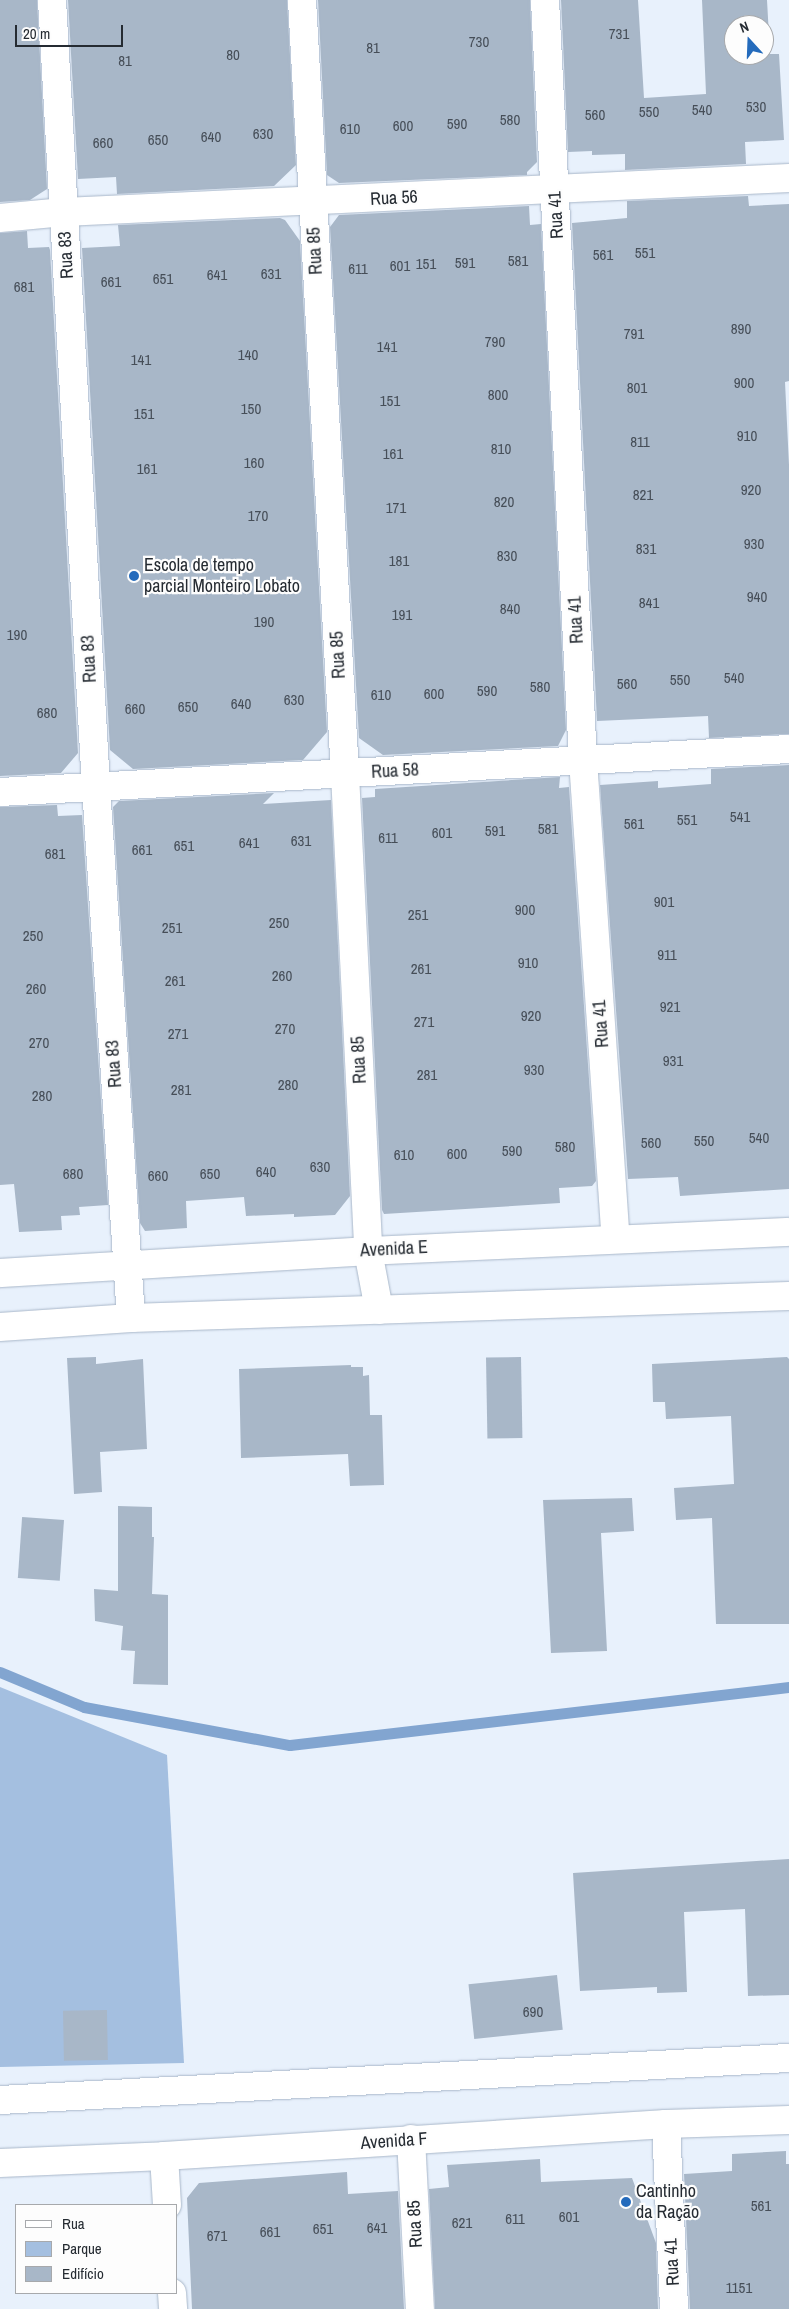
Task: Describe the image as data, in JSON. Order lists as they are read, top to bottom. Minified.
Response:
{"streets":{"street":["Rua 56","Rua 41","Rua 85","Rua 83","Rua 58","Avenida E","Avenida F"]},"crossings":[["Rua 56","Rua 41"],["Rua 56","Rua 85"],["Rua 56","Rua 83"],["Rua 41","Rua 58"],["Rua 41","Avenida E"],["Rua 41","Avenida F"],["Rua 85","Rua 58"],["Rua 85","Avenida E"],["Rua 85","Avenida F"],["Rua 83","Rua 58"],["Rua 83","Avenida E"]],"places":["Escola de tempo parcial Monteiro Lobato","Cantinho da Ração"],"house_numbers":["731","730","81","80","81","530","540","550","560","580","590","600","610","630","640","650","660","551","561","581","591","151","601","611","631","641","651","661","681","890","791","790","141","140","141","900","801","800","151","150","151","910","811","810","161","160","161","920","821","820","171","170","930","831","830","181","940","841","840","191","190","190","540","550","560","580","590","600","610","630","640","650","660","680","541","551","561","581","591","601","611","631","641","651","661","681","901","900","251","250","251","250","911","910","261","260","261","260","921","920","271","270","271","270","931","930","281","280","281","280","540","550","560","580","590","600","610","630","640","680","650","660","690","561","601","611","621","641","651","661","671","1151"],"legend":["Rua","Parque","Edifício"],"scale_bar":"20 m","north":"top"}
